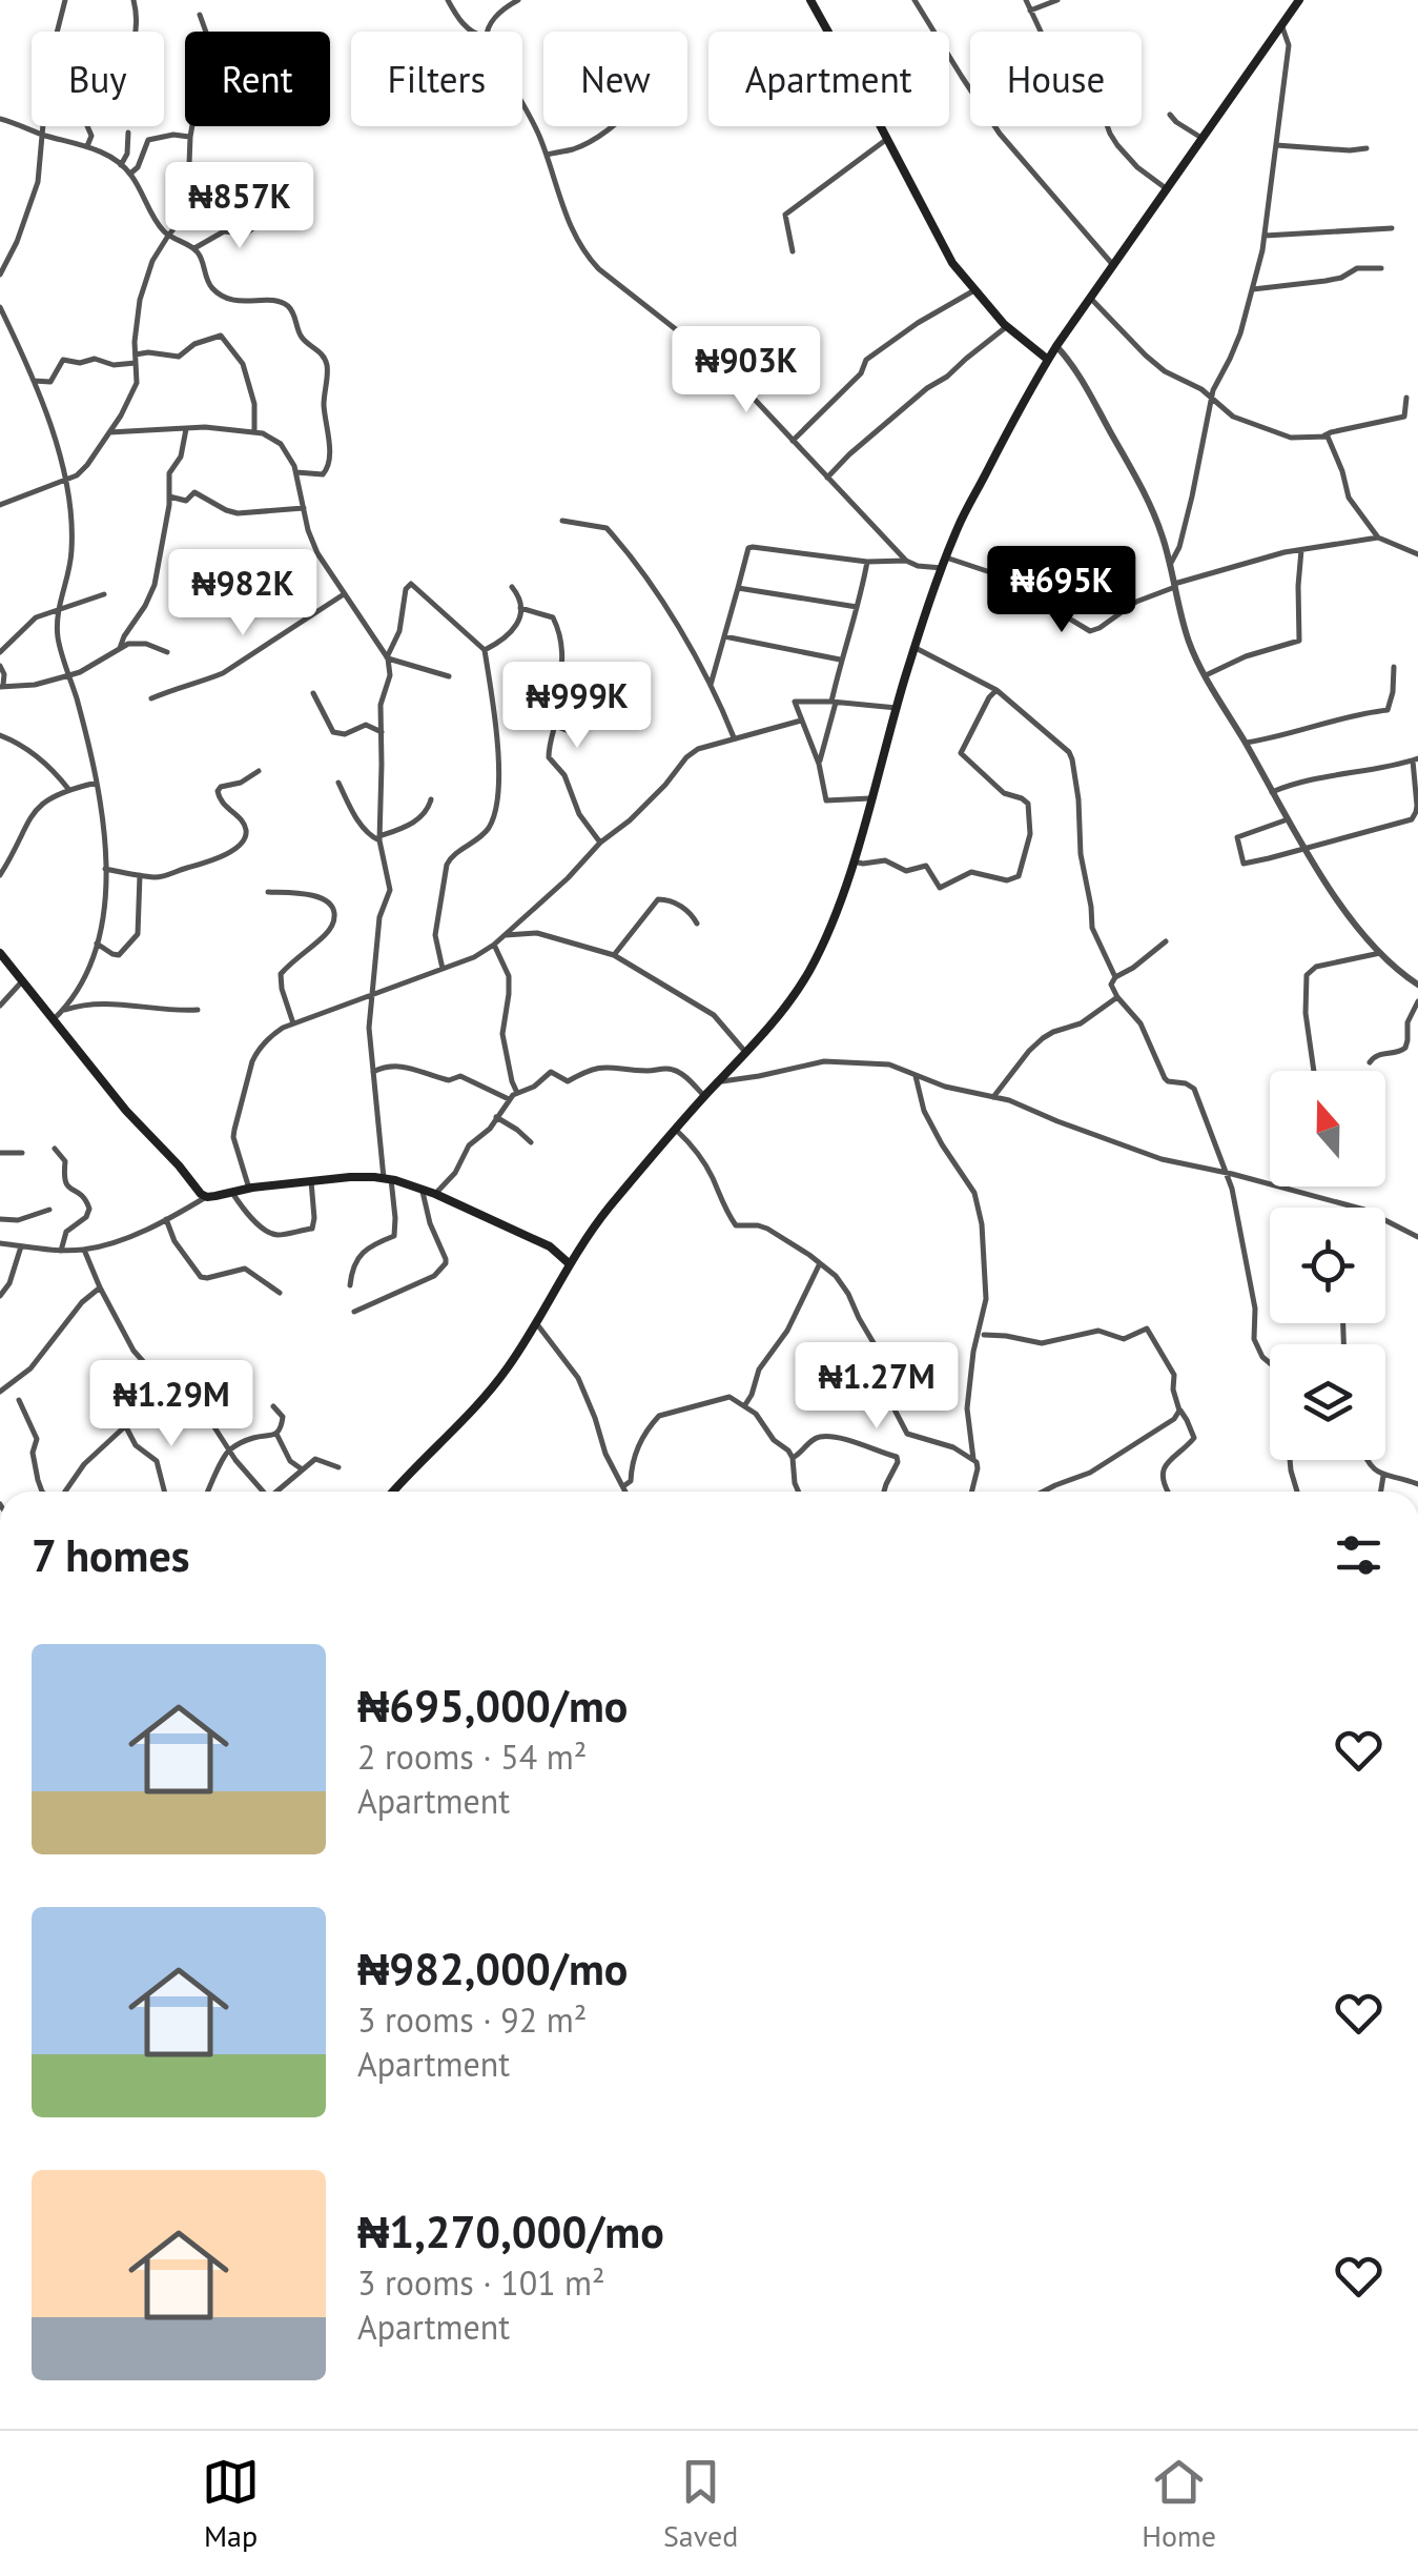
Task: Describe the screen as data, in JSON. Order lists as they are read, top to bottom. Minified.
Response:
{"north":"top","page":{"chip":["Buy","Rent","Filters","New","Apartment","House"],"price":["₦857K","₦903K","₦695K","₦982K","₦999K","₦1.27M","₦1.29M"],"heading":"7 homes","list":[{"name":"₦695,000/mo","note":"2 rooms · 54 m² · Apartment"},{"name":"₦982,000/mo","note":"3 rooms · 92 m² · Apartment"},{"name":"₦1,270,000/mo","note":"3 rooms · 101 m² · Apartment"}],"tabs":["Map","Saved","Home"]}}
